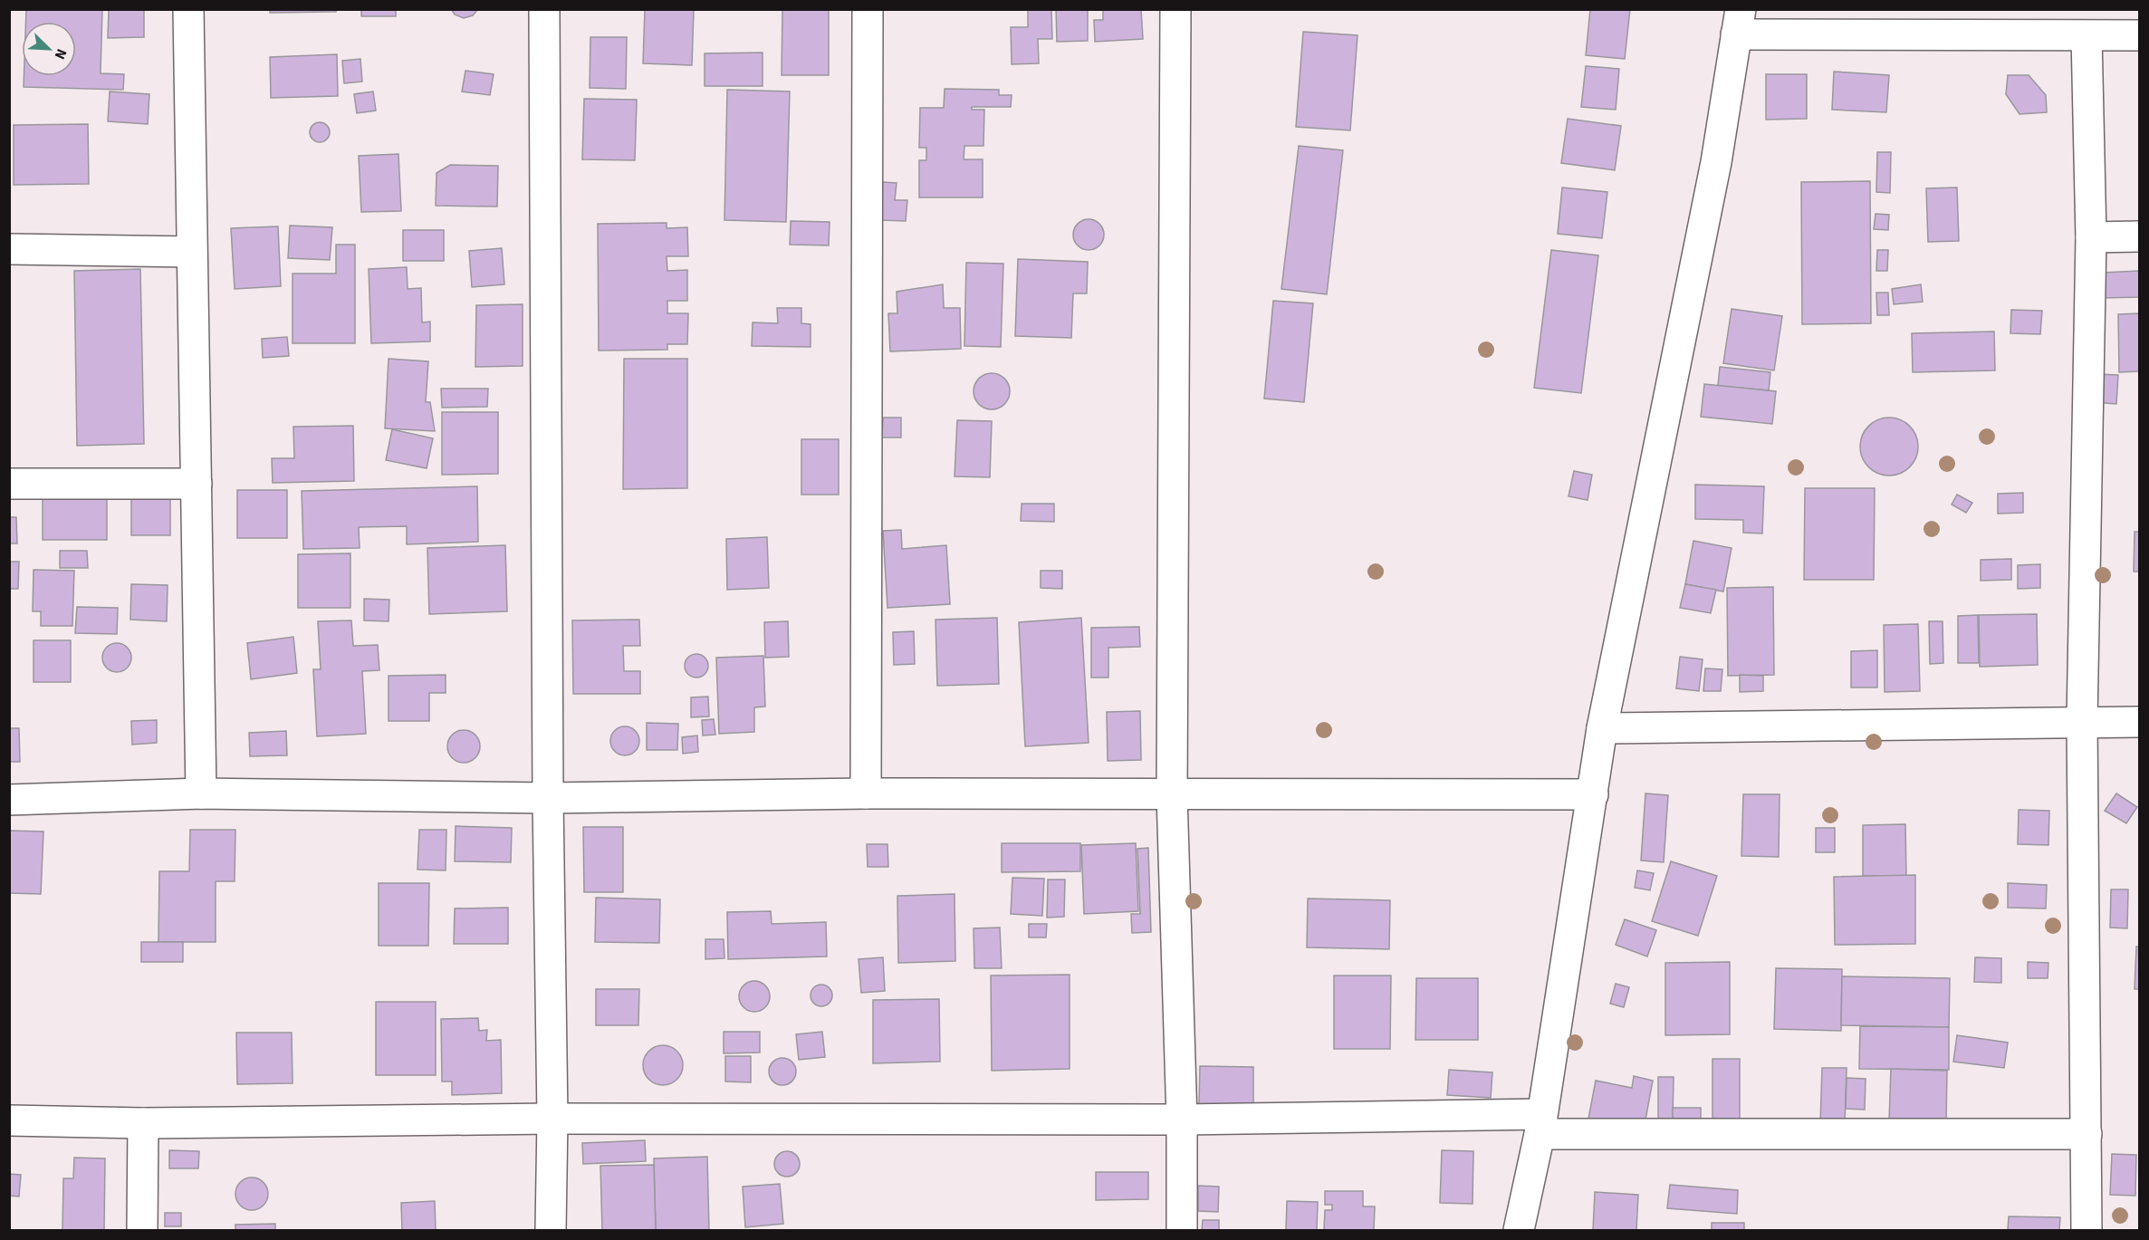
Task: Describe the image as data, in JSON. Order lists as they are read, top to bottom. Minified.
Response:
{"north":"bottom right"}
